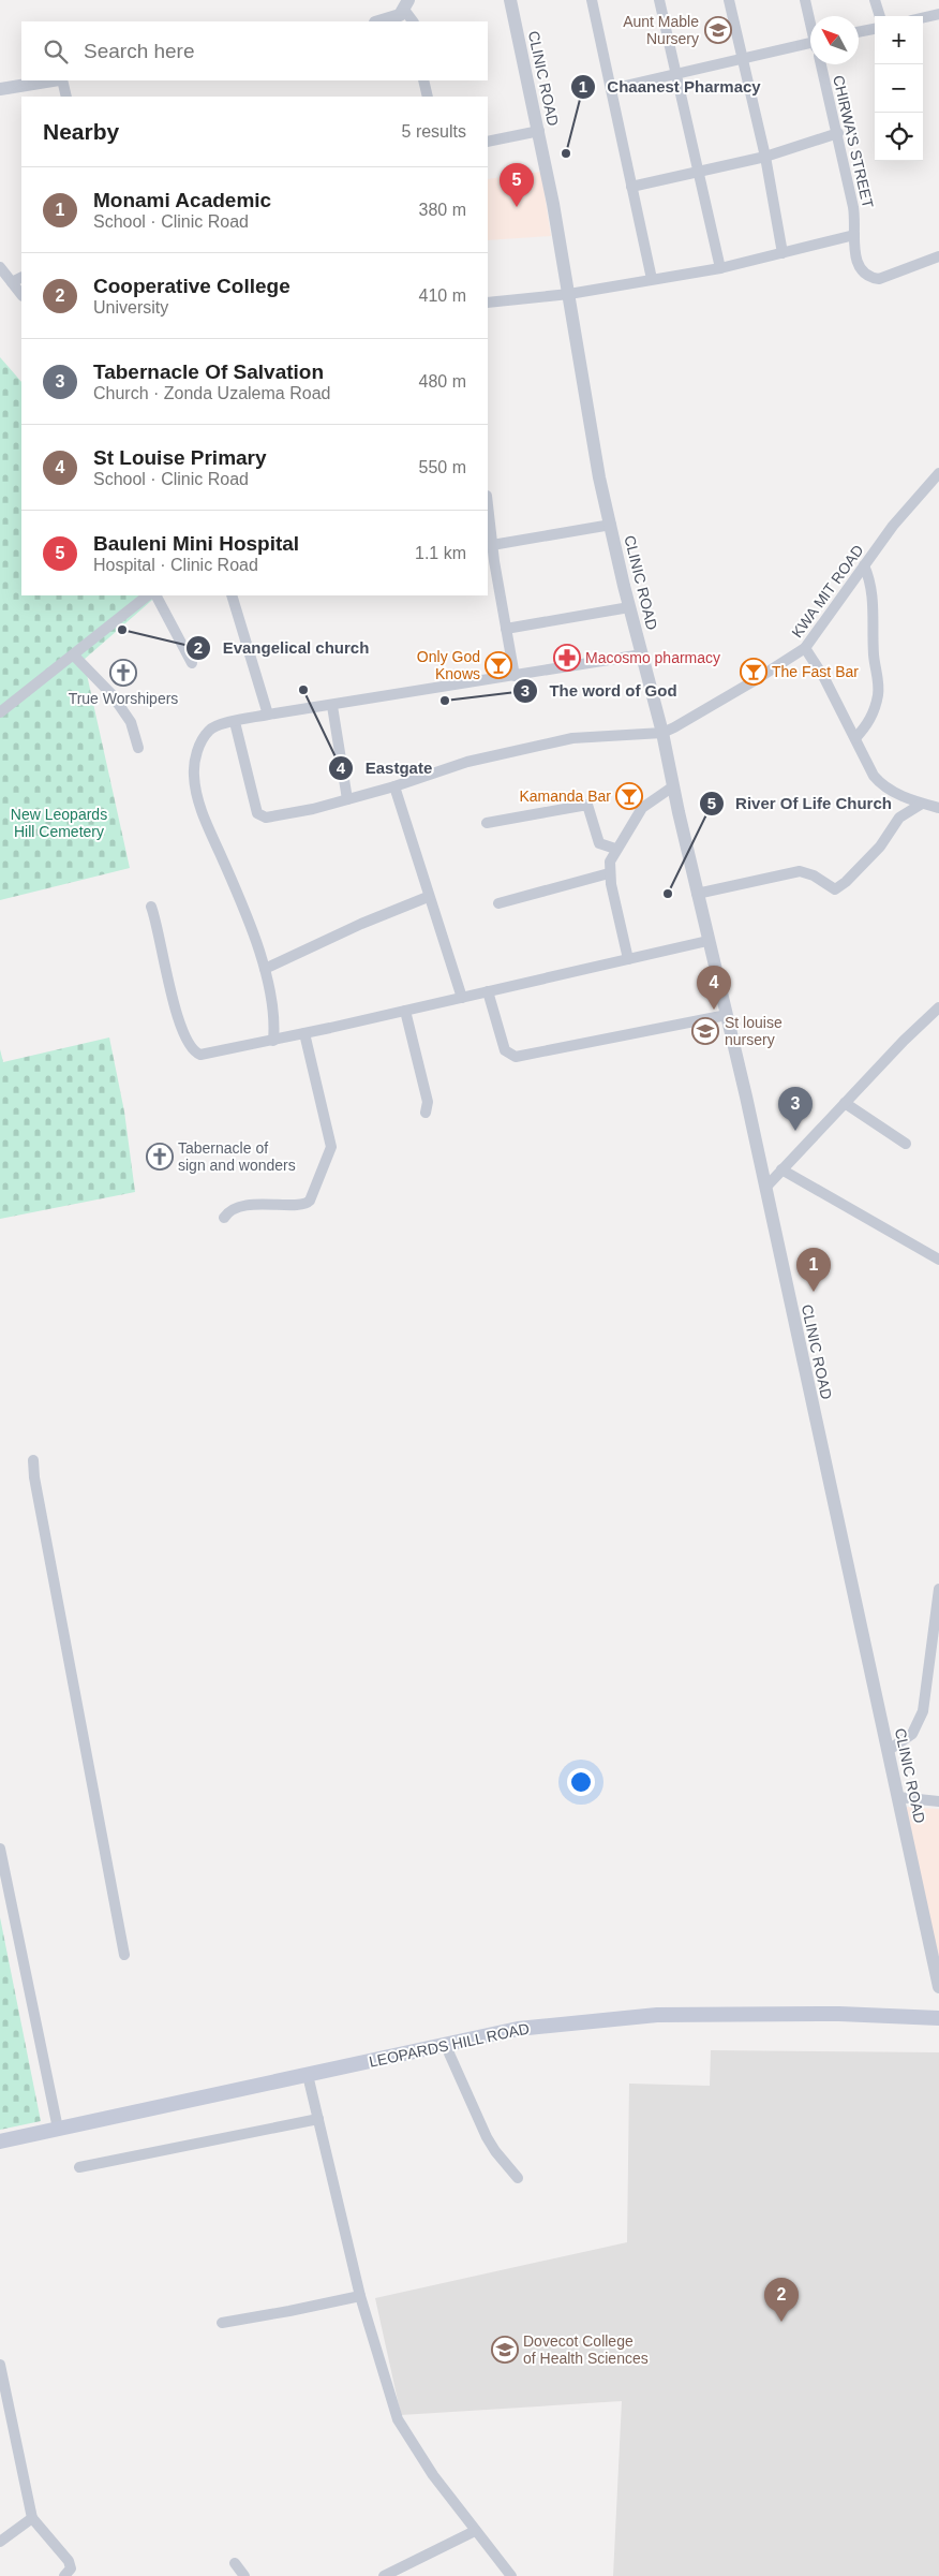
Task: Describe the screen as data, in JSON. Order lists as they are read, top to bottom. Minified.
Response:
{"streets":{"main road":["LEOPARDS HILL ROAD"],"street":["CLINIC ROAD","CHIRWA’S STREET","KWA MIT ROAD"]},"crossings":[["CLINIC ROAD","KWA MIT ROAD"]],"parks":["New Leopards Hill Cemetery"],"places":{"school or university":["Aunt Mable Nursery","St louise nursery","Dovecot College of Health Sciences"],"other":["Chaanest Pharmacy","Evangelical church","Eastgate","The word of God","River Of Life Church"],"pharmacy":["Macosmo pharmacy"],"bar":["Only God Knows","The Fast Bar","Kamanda Bar"],"church":["True Worshipers","Tabernacle of sign and wonders"]},"north":"top left","page":{"map_buttons":["+","−"],"search":"Search here","heading":["Nearby","5 results"],"pins":["5","4","3","1","2"],"list":[{"mark":"1","name":"Monami Academic","note":"School · Clinic Road","value":"380 m"},{"mark":"2","name":"Cooperative College","note":"University","value":"410 m"},{"mark":"3","name":"Tabernacle Of Salvation","note":"Church · Zonda Uzalema Road","value":"480 m"},{"mark":"4","name":"St Louise Primary","note":"School · Clinic Road","value":"550 m"},{"mark":"5","name":"Bauleni Mini Hospital","note":"Hospital · Clinic Road","value":"1.1 km"}]}}
